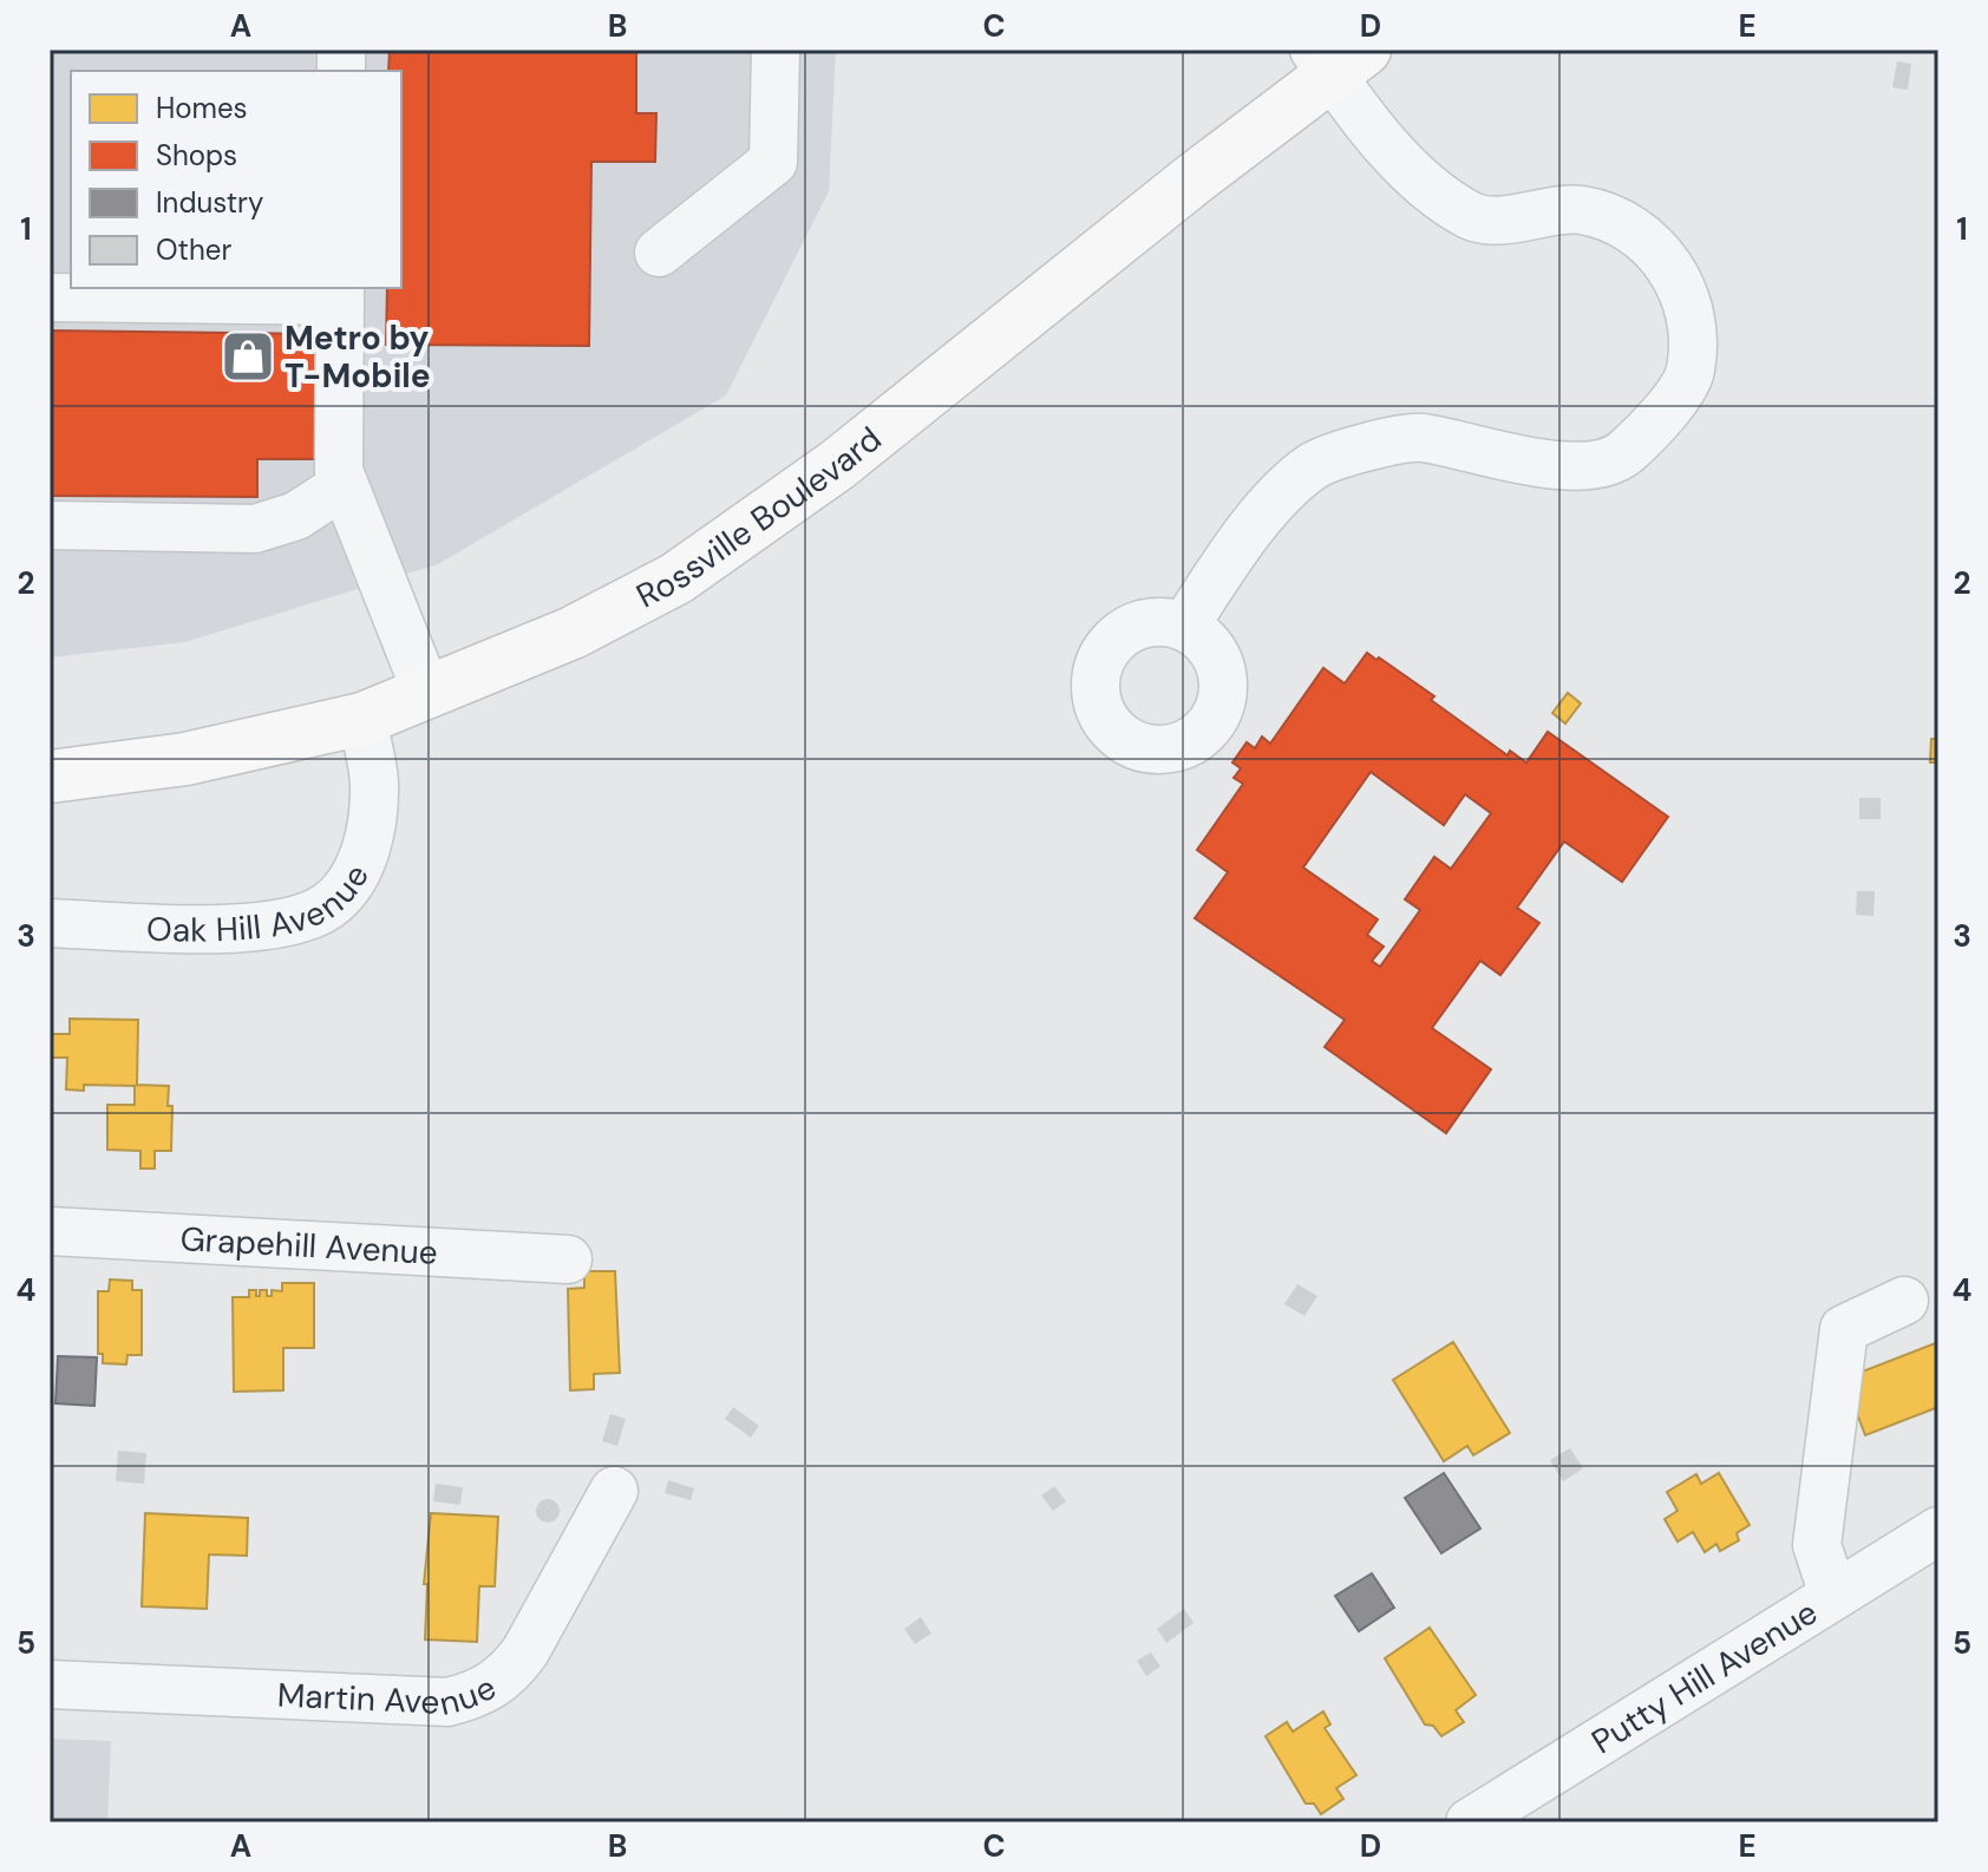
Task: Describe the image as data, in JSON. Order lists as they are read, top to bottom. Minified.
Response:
{"streets":{"main road":["Rossville Boulevard"],"street":["Oak Hill Avenue","Grapehill Avenue","Putty Hill Avenue","Martin Avenue"]},"crossings":[["Rossville Boulevard","Oak Hill Avenue"]],"places":{"shop":["Metro by T-Mobile"]},"legend":["Homes","Shops","Industry","Other"],"grid":{"columns":["A","B","C","D","E"],"rows":["1","2","3","4","5"]}}
